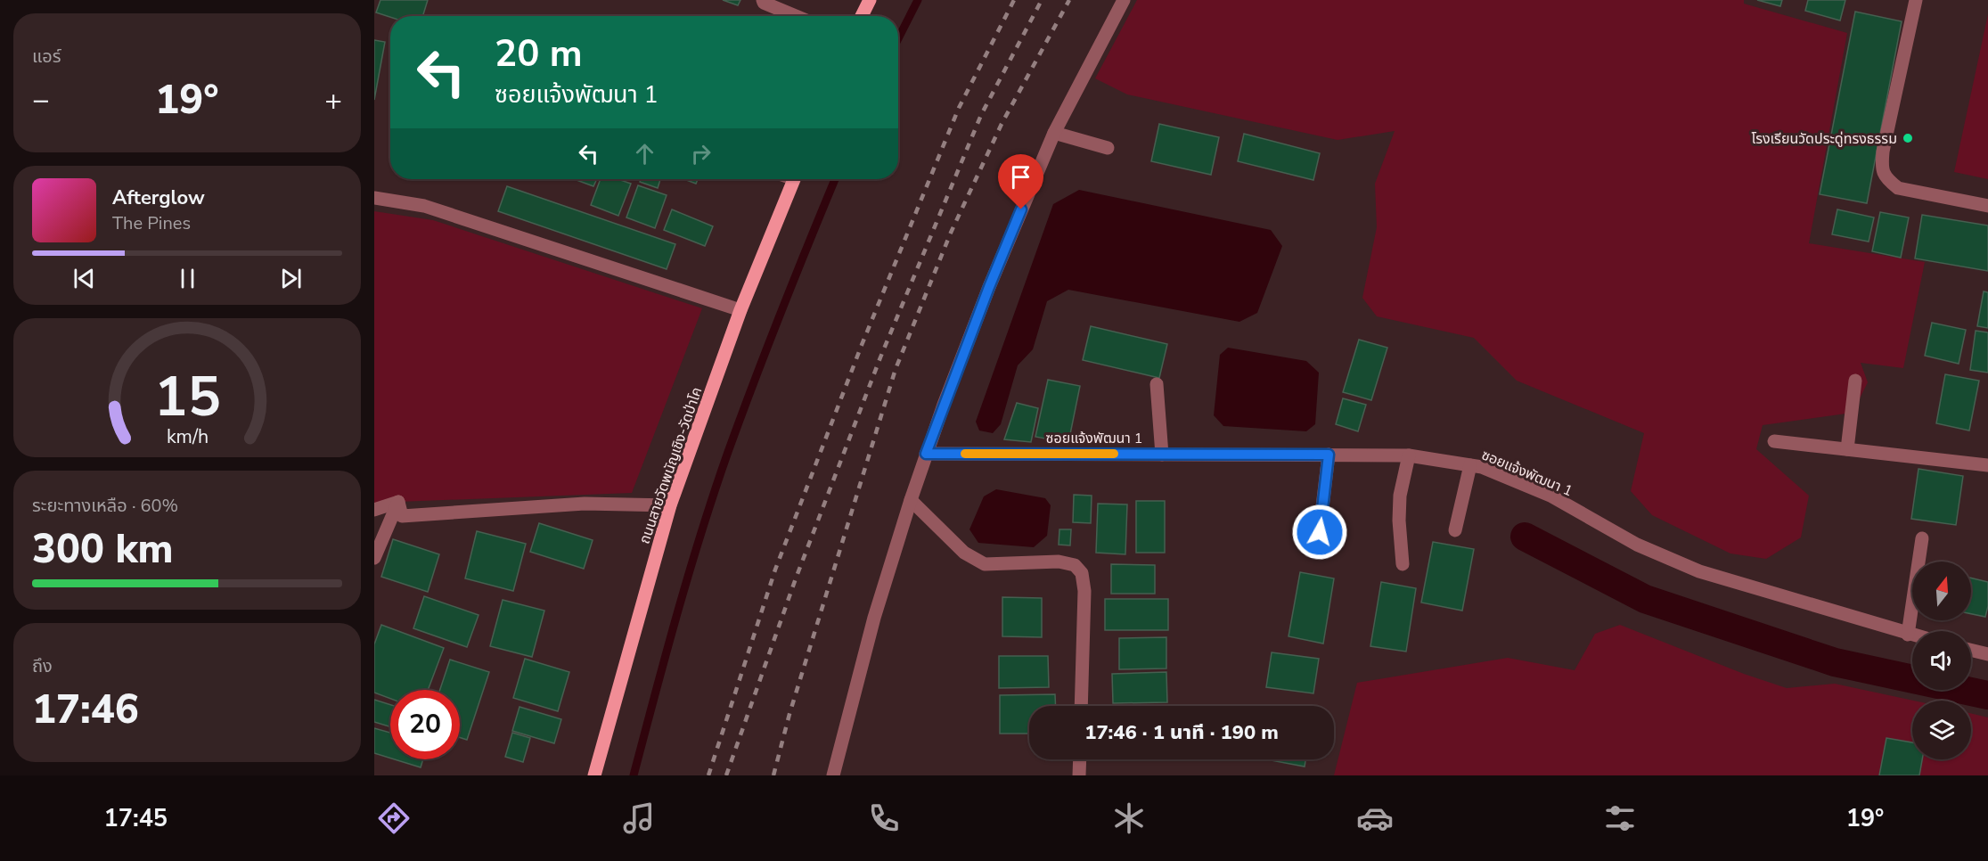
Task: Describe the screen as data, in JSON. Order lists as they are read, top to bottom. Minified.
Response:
{"streets":{"main road":["ถนนสายวัดพนัญเชิง-วัดป่าโค"],"street":["ซอยแจ้งพัฒนา 1"]},"places":["โรงเรียนวัดประดู่ทรงธรรม"],"north":"top","page":{"tile":["แอร์",["ระยะทางเหลือ · 60%","300 km"],["ถึง","17:46"]],"turn":["20 m","ซอยแจ้งพัฒนา 1"],"heat":["−","19°","+"],"song":["Afterglow","The Pines"],"limit":"20","trip":"17:46 · 1 นาที · 190 m","tabs":["17:45","19°"],"gauge":["15","km/h"]}}
